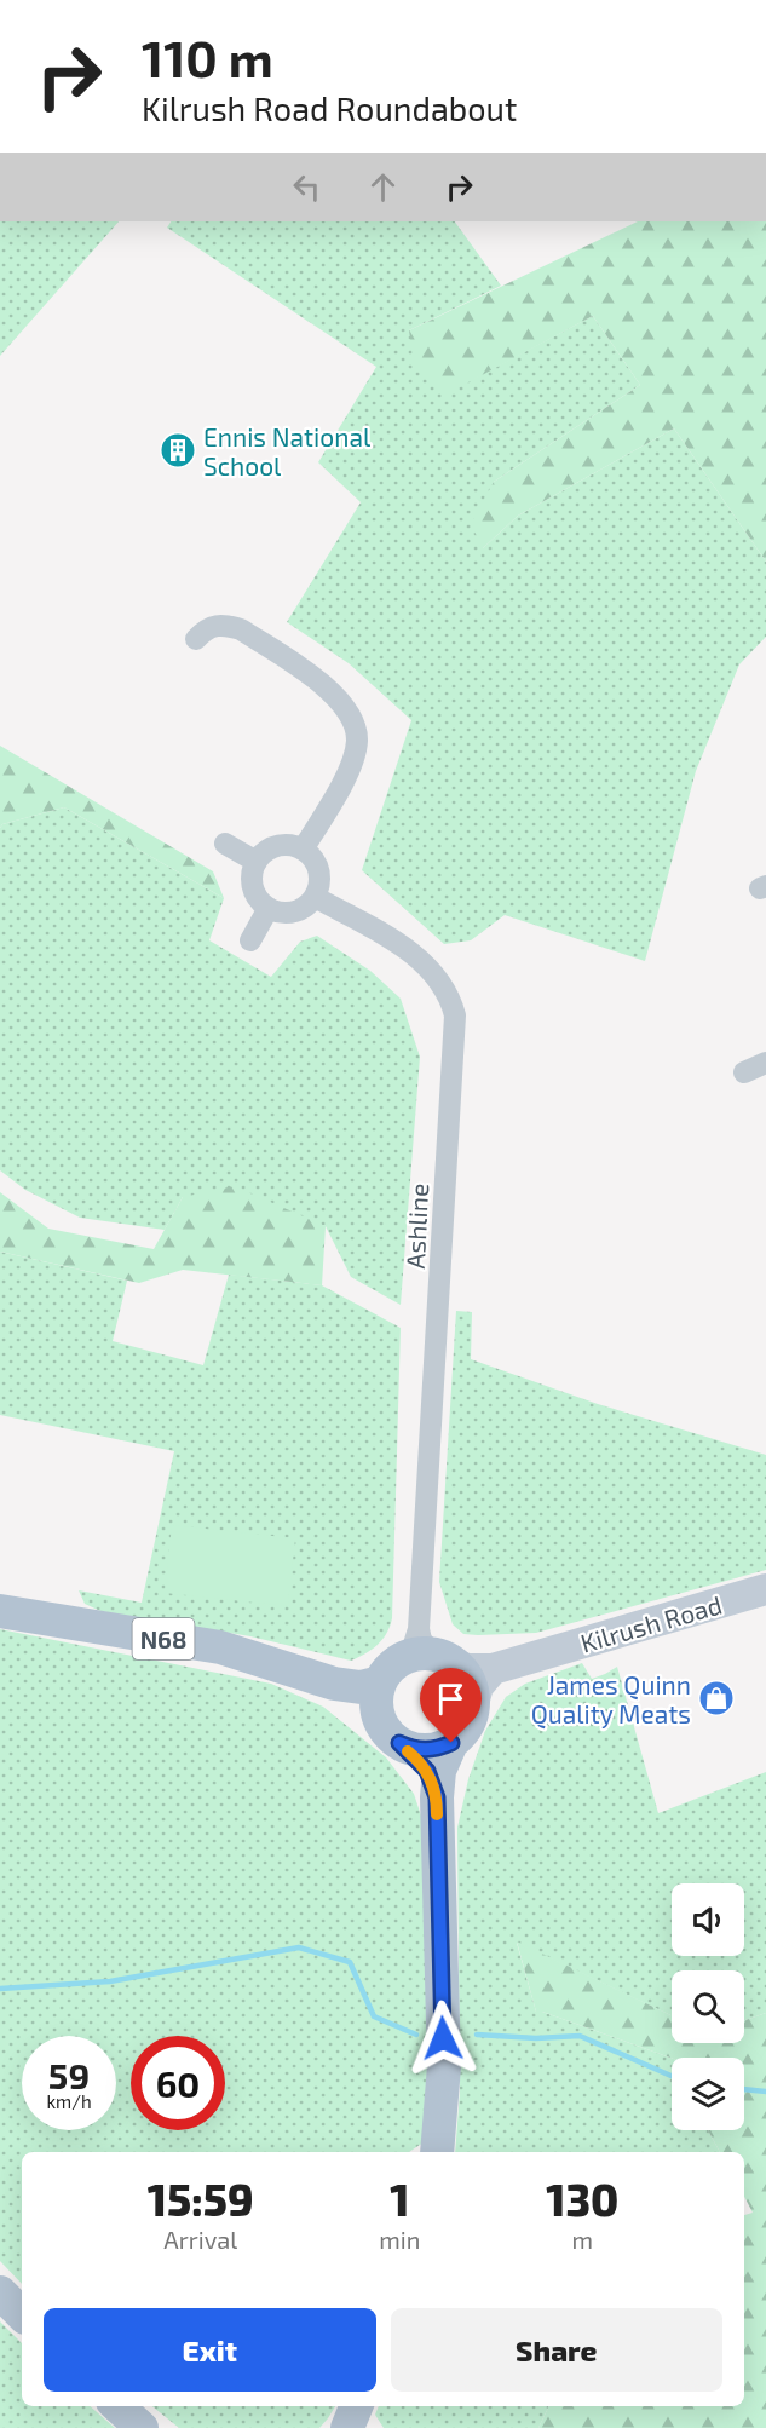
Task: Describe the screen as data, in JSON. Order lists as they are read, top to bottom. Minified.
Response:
{"streets":{"main road":["Kilrush Road","N68"],"street":["Ashline"]},"crossings":[["Ashline","Kilrush Road"],["Ashline","N68"],["Kilrush Road","N68"]],"places":{"building":["Ennis National School"],"shop":["James Quinn Quality Meats"]},"page":{"turn":["110 m","Kilrush Road Roundabout"],"speed":"59 km/h","limit":"60","eta":["15:59","Arrival","1","min","130","m"],"buttons":["Exit","Share"]}}
